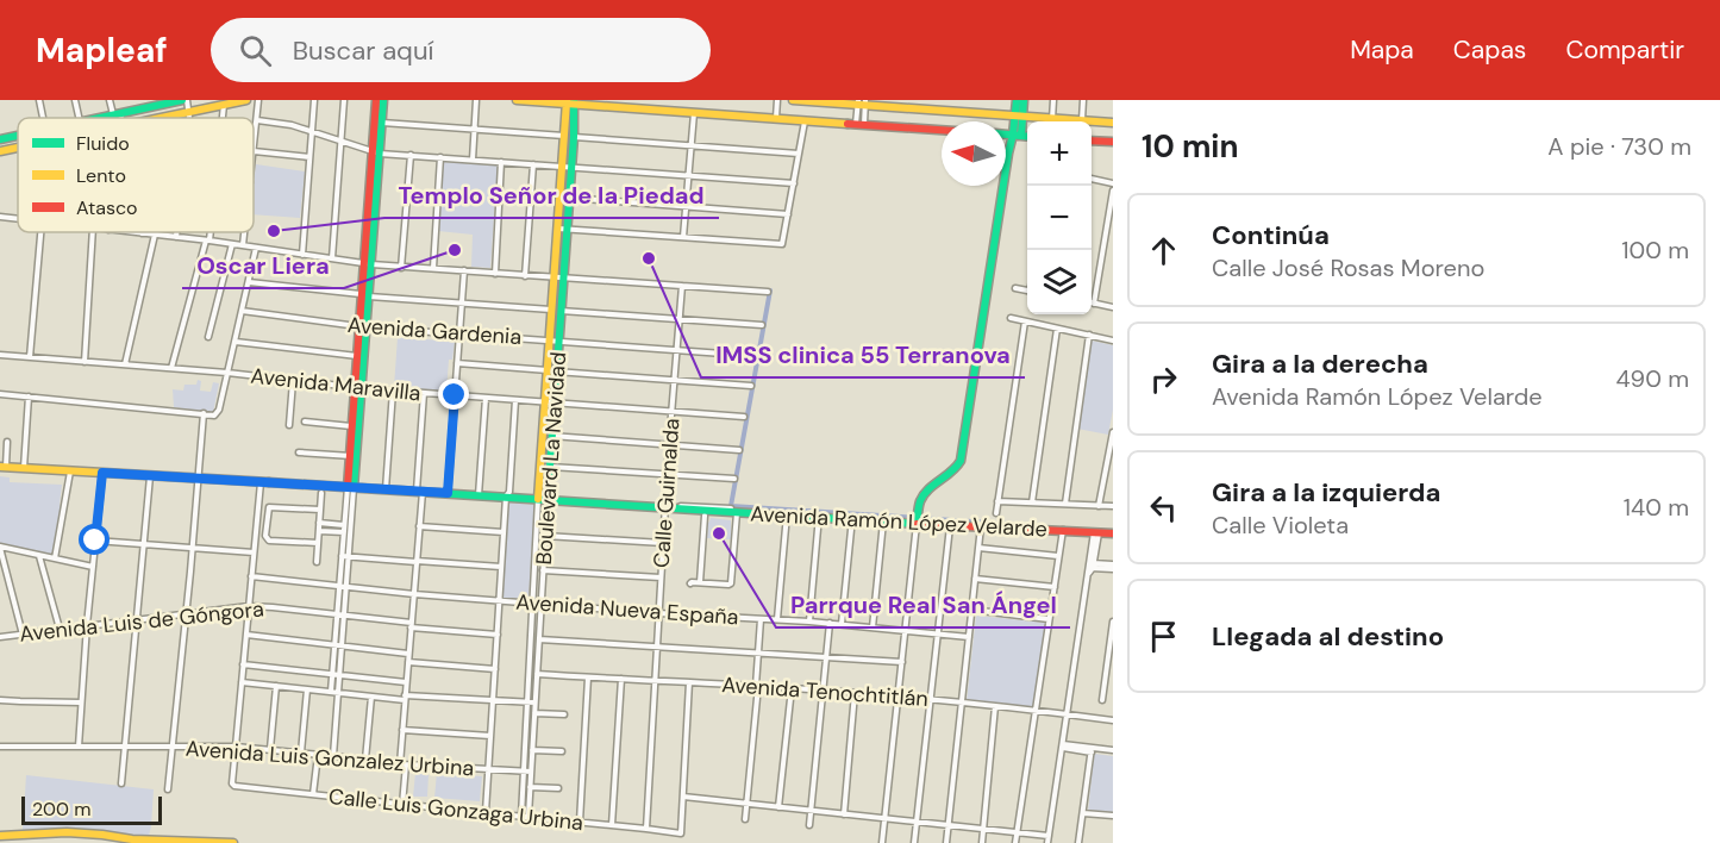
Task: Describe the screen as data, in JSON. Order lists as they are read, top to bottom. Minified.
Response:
{"streets":{"street":["Avenida Gardenia","Avenida Maravilla","Boulevard La Navidad","Calle Guirnalda","Avenida Ramón López Velarde","Avenida Nueva España","Avenida Luis de Góngora","Avenida Tenochtitlán","Avenida Luis Gonzalez Urbina","Calle Luis Gonzaga Urbina"]},"crossings":[["Avenida Gardenia","Boulevard La Navidad"],["Avenida Gardenia","Calle Guirnalda"],["Avenida Maravilla","Boulevard La Navidad"],["Avenida Maravilla","Calle Guirnalda"],["Boulevard La Navidad","Avenida Ramón López Velarde"],["Boulevard La Navidad","Avenida Nueva España"],["Boulevard La Navidad","Avenida Tenochtitlán"],["Boulevard La Navidad","Avenida Luis Gonzalez Urbina"],["Boulevard La Navidad","Calle Luis Gonzaga Urbina"],["Calle Guirnalda","Avenida Ramón López Velarde"],["Calle Guirnalda","Avenida Nueva España"],["Calle Guirnalda","Avenida Tenochtitlán"],["Calle Guirnalda","Calle Luis Gonzaga Urbina"],["Avenida Luis Gonzalez Urbina","Calle Luis Gonzaga Urbina"]],"places":["Templo Señor de la Piedad","Oscar Liera","IMSS clinica 55 Terranova","Parrque Real San Ángel"],"legend":["Fluido","Lento","Atasco"],"scale_bar":"200 m","north":"left","page":{"header":"Mapleaf","search":"Buscar aquí","nav":["Mapa","Capas","Compartir"],"heading":["10 min","A pie · 730 m"],"map_buttons":["+","−"],"list":[["Continúa","Calle José Rosas Moreno","100 m"],["Gira a la derecha","Avenida Ramón López Velarde","490 m"],["Gira a la izquierda","Calle Violeta","140 m"],"Llegada al destino"],"scale":"200 m"}}
